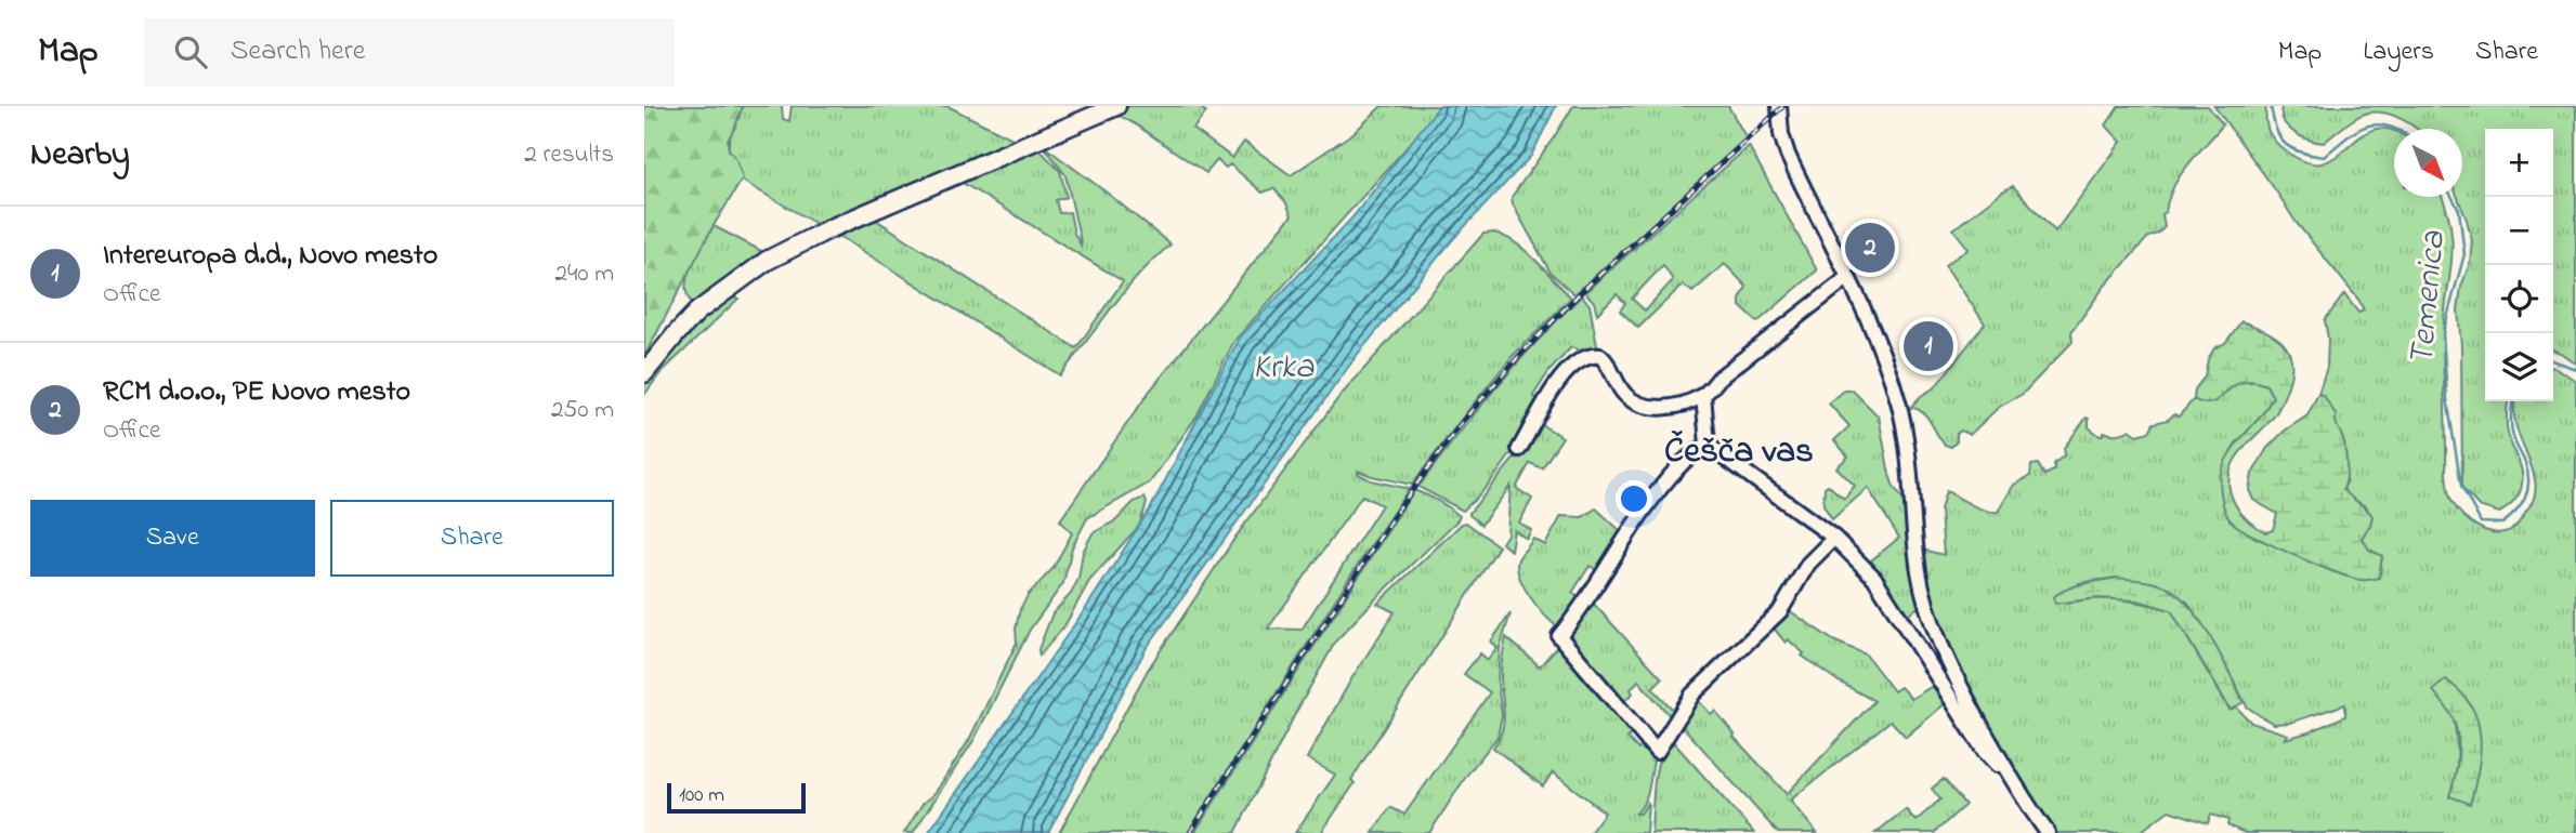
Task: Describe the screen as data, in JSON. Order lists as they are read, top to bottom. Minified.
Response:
{"districts":["Češča vas"],"water":["Temenica","Krka"],"scale_bar":"100 m","north":"bottom right","page":{"header":"Map","search":"Search here","nav":["Map","Layers","Share"],"heading":["Nearby","2 results"],"map_buttons":["+","−"],"list":[{"mark":"1","name":"Intereuropa d.d., Novo mesto","note":"Office","value":"240 m"},{"mark":"2","name":"RCM d.o.o., PE Novo mesto","note":"Office","value":"250 m"}],"pins":["2","1"],"buttons":["Save","Share"],"scale":"100 m"}}
